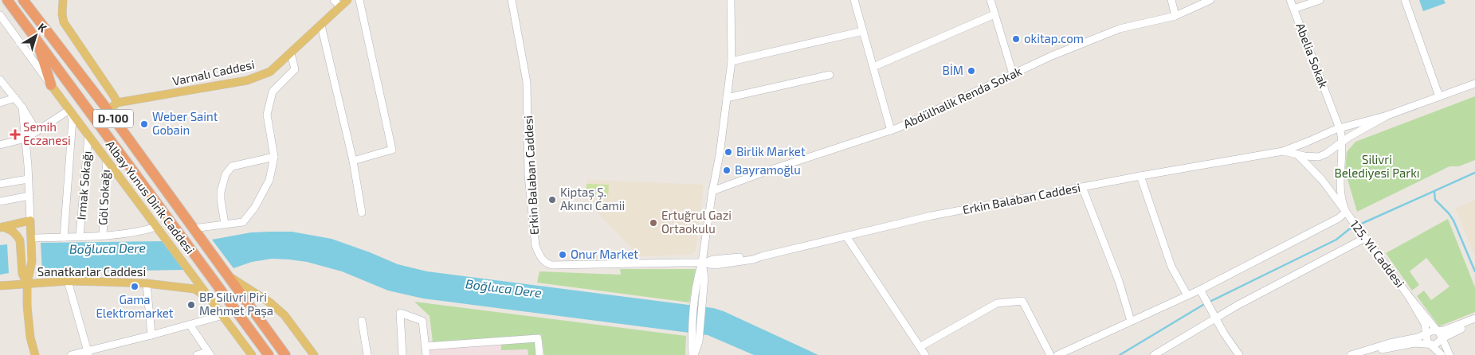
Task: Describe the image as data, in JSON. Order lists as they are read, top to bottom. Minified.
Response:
{"streets":{"highway":["D-100"],"main road":["Varnalı Caddesi","Albay Yunus Dirik Caddesi","Sanatkarlar Caddesi"],"street":["Abelia Sokak","Abdülhalik Renda Sokak","Erkin Balaban Caddesi","Irmak Sokağı","Göl Sokağı","125. Yıl Caddesi"]},"crossings":[["Abelia Sokak","Erkin Balaban Caddesi"],["Abelia Sokak","125. Yıl Caddesi"],["Irmak Sokağı","Albay Yunus Dirik Caddesi"],["Göl Sokağı","Albay Yunus Dirik Caddesi"],["Albay Yunus Dirik Caddesi","Sanatkarlar Caddesi"]],"water":["Boğluca Dere"],"parks":["Silivri Belediyesi Parkı"],"places":{"other":["okitap.com","BİM","Weber Saint Gobain","Birlik Market","Bayramoğlu","Kiptaş Ş. Akıncı Camii","Ertuğrul Gazi Ortaokulu","Onur Market","Gama Elektromarket","BP Silivri Piri Mehmet Paşa"],"health":["Semih Eczanesi"]},"north":"top right"}
